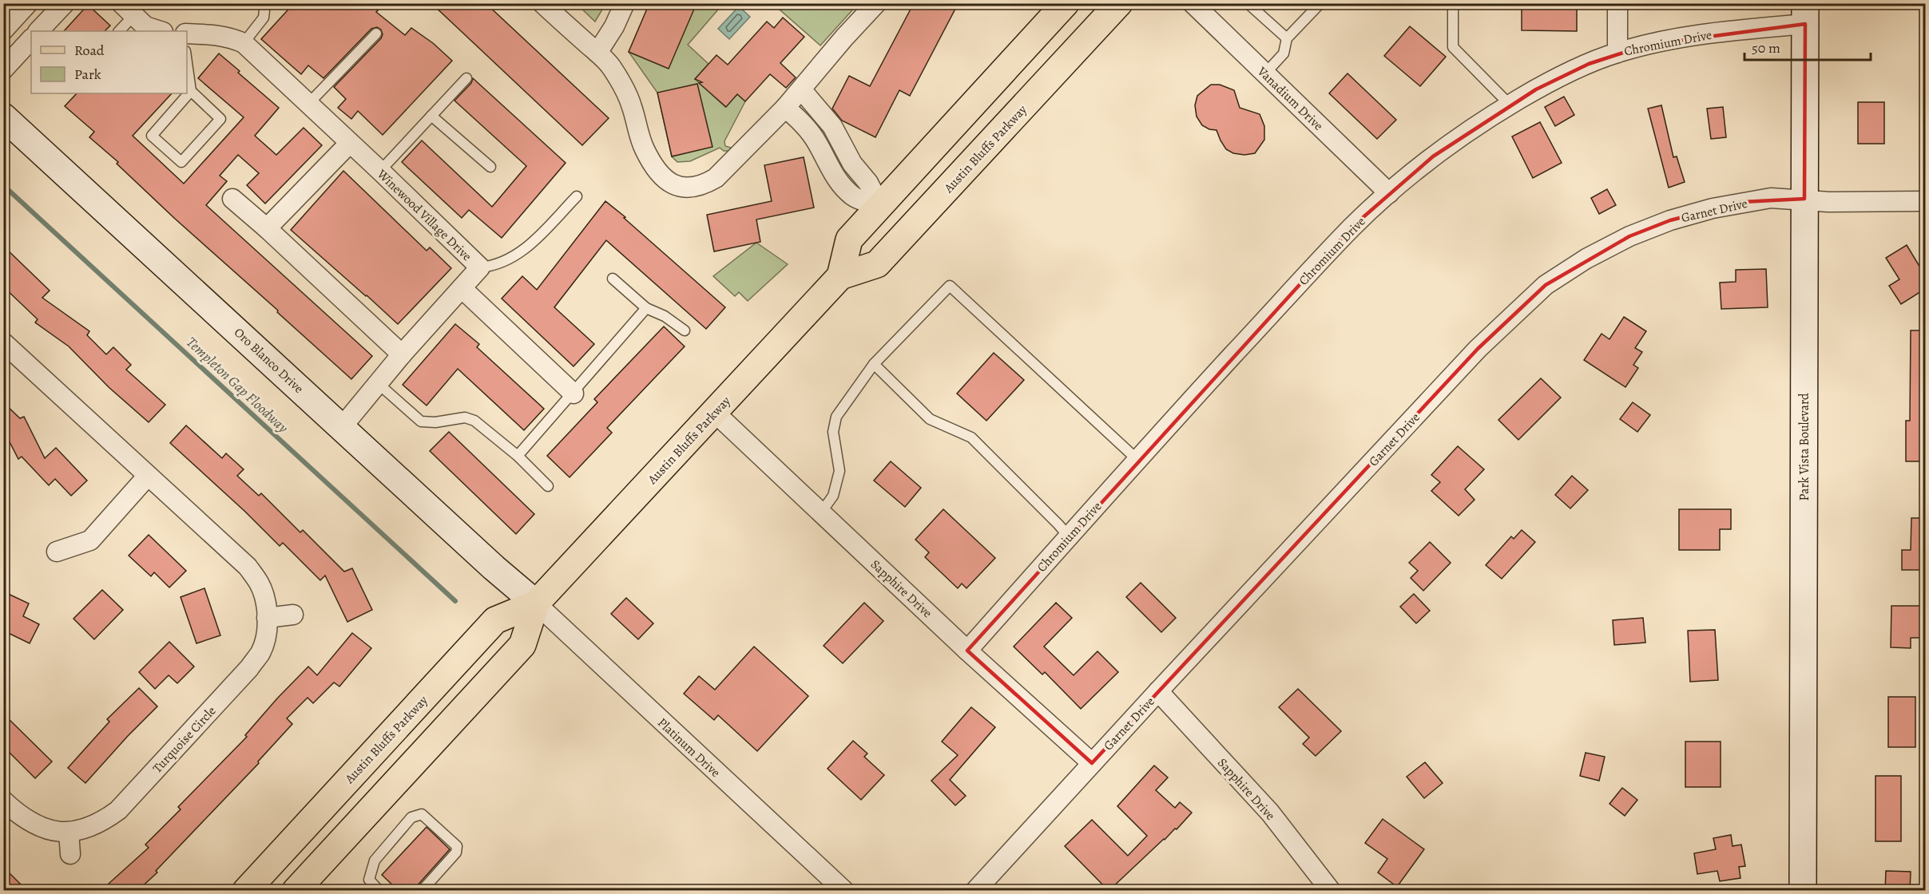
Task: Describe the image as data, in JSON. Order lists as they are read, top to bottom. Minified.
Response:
{"streets":{"main road":["Austin Bluffs Parkway"],"street":["Chromium Drive","Vanadium Drive","Garnet Drive","Winewood Village Drive","Oro Blanco Drive","Park Vista Boulevard","Sapphire Drive","Turquoise Circle","Platinum Drive"]},"crossings":[["Chromium Drive","Vanadium Drive"],["Chromium Drive","Park Vista Boulevard"],["Chromium Drive","Sapphire Drive"],["Austin Bluffs Parkway","Oro Blanco Drive"],["Austin Bluffs Parkway","Sapphire Drive"],["Austin Bluffs Parkway","Platinum Drive"],["Garnet Drive","Park Vista Boulevard"],["Garnet Drive","Sapphire Drive"],["Winewood Village Drive","Oro Blanco Drive"],["Oro Blanco Drive","Platinum Drive"]],"water":["Templeton Gap Floodway"],"legend":["Road","Park"],"scale_bar":"50 m"}
